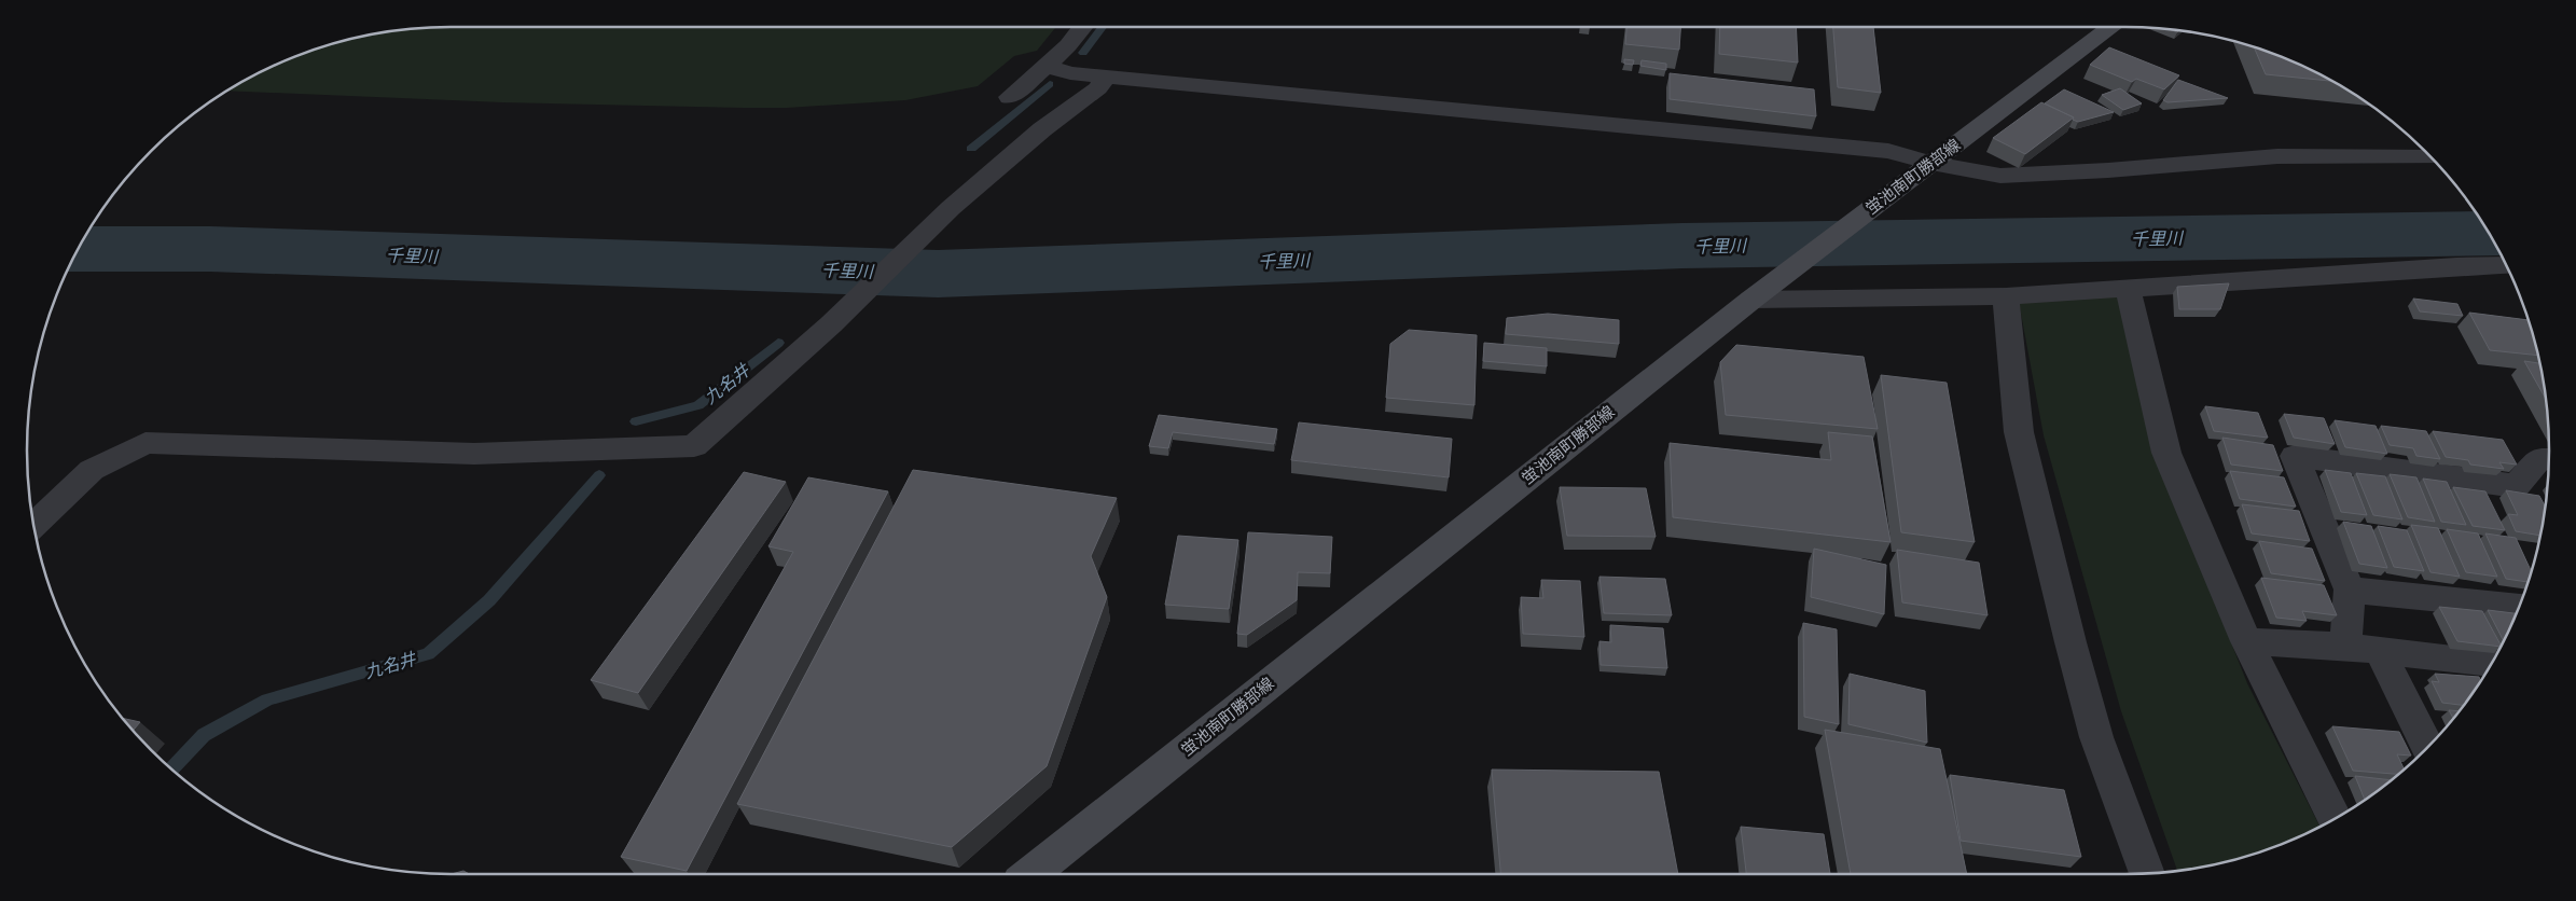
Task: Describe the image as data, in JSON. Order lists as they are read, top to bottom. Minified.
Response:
{"streets":{"street":["蛍池南町勝部線"]},"water":["千里川","九名井"]}
